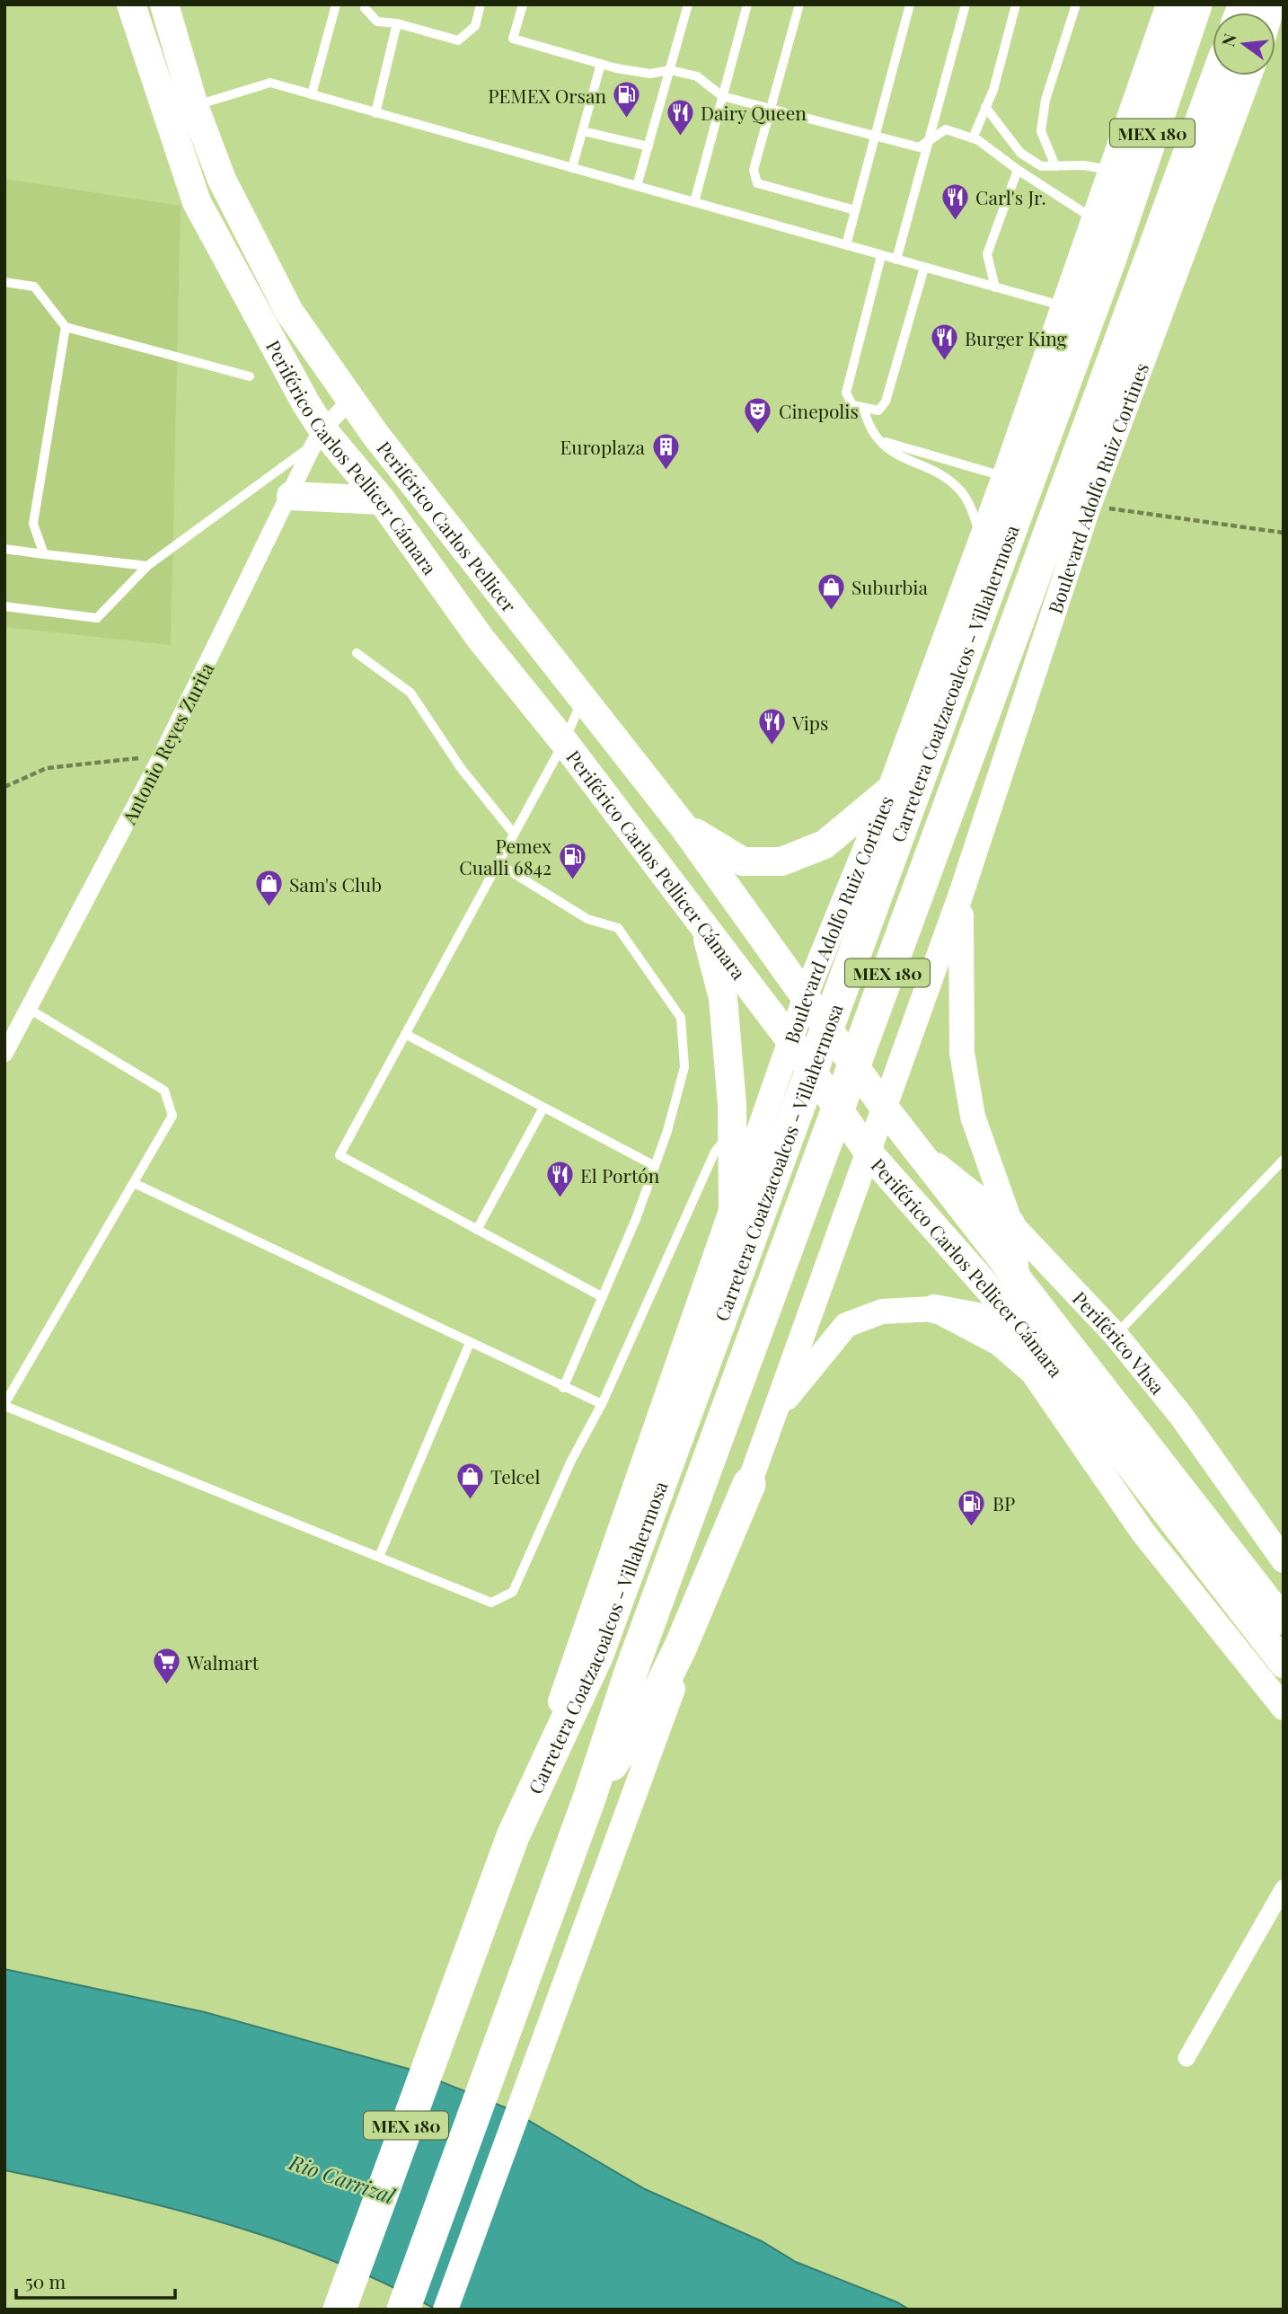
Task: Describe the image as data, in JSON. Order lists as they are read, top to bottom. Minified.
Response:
{"streets":{"highway":["MEX 180","Carretera Coatzacoalcos - Villahermosa"],"main road":["Periférico Carlos Pellicer Cámara","Periférico Carlos Pellicer"],"street":["Boulevard Adolfo Ruiz Cortines","Antonio Reyes Zurita","Periférico Vhsa"]},"crossings":[["Periférico Carlos Pellicer Cámara","Boulevard Adolfo Ruiz Cortines"],["Periférico Carlos Pellicer Cámara","Periférico Carlos Pellicer"],["Periférico Carlos Pellicer Cámara","Antonio Reyes Zurita"],["Periférico Carlos Pellicer Cámara","Periférico Vhsa"],["Boulevard Adolfo Ruiz Cortines","Carretera Coatzacoalcos - Villahermosa"]],"water":["Rio Carrizal"],"places":{"fuel station":["PEMEX Orsan","Pemex Cualli 6842","BP"],"restaurant":["Dairy Queen","Carl's Jr.","Burger King","Vips","El Portón"],"theatre":["Cinepolis"],"building":["Europlaza"],"shop":["Suburbia","Sam's Club","Telcel"],"supermarket":["Walmart"]},"scale_bar":"50 m","north":"left"}
